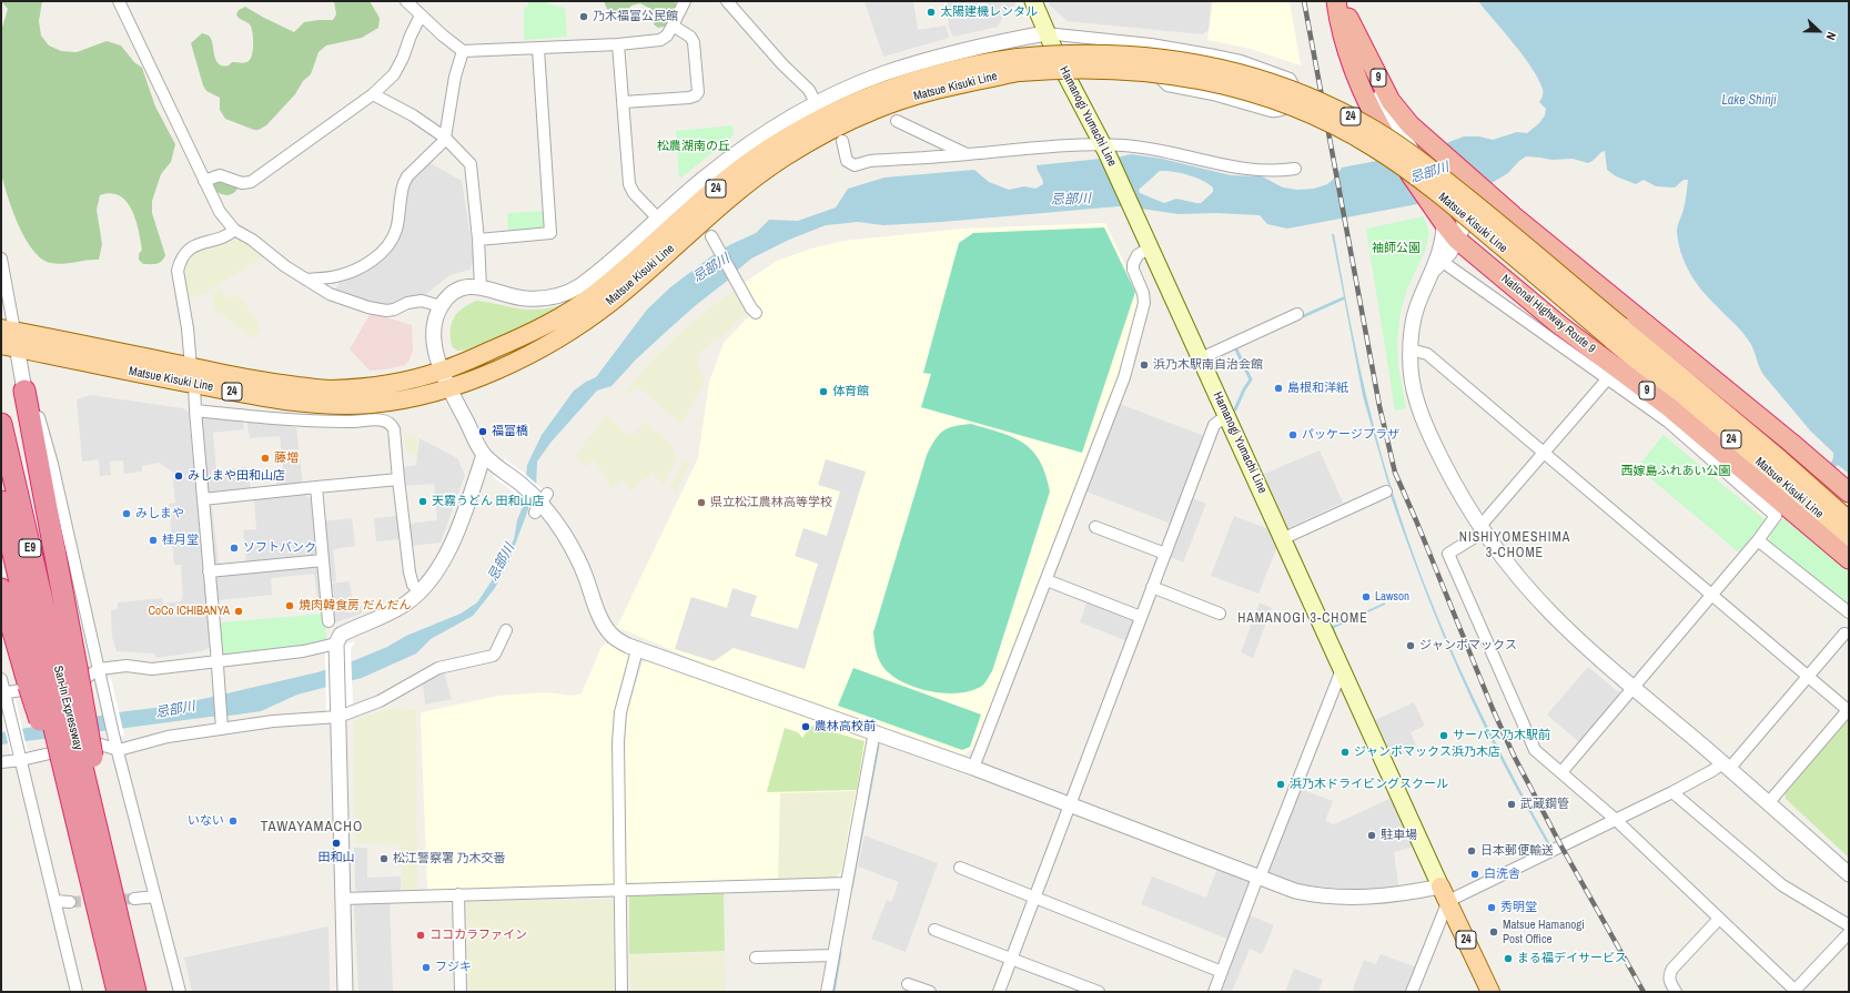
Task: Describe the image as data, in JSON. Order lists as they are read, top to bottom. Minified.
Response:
{"streets":{"highway":["9","National Highway Route 9","E9","San-In Expressway"],"main road":["Matsue Kisuki Line","Hamanogi Yumachi Line","24"]},"crossings":[["Hamanogi Yumachi Line","24"]],"districts":["NISHIYOMESHIMA 3-CHOME","HAMANOGI 3-CHOME","TAWAYAMACHO"],"water":["Lake Shinji","忌部川"],"parks":["松農湖南の丘","袖師公園","西嫁島ふれあい公園"],"places":["太陽建機レンタル","乃木福富公民館","浜乃木駅南自治会館","島根和洋紙","体育館","福富橋","パッケージプラザ","藤増","みしまや田和山店","天霧うどん 田和山店","県立松江農林高等学校","みしまや","桂月堂","ソフトバンク","Lawson","焼肉韓食房 だんだん","CoCo ICHIBANYA","ジャンボマックス","農林高校前","サーパス乃木駅前","ジャンボマックス浜乃木店","浜乃木ドライビングスクール","武蔵鋼管","いない","駐車場","田和山","日本郵便輸送","松江警察署 乃木交番","白洗舎","秀明堂","Matsue Hamanogi Post Office","ココカラファイン","まる福デイサービス","フジキ"],"north":"right"}
